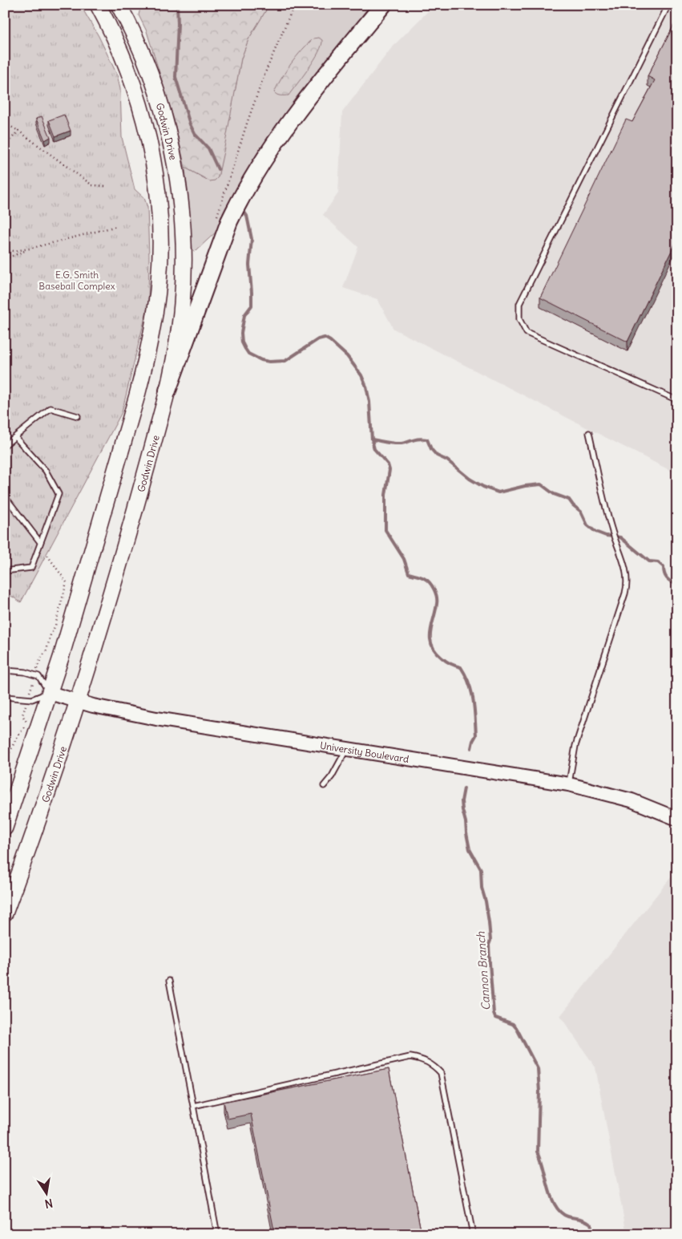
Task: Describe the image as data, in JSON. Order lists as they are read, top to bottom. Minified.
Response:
{"streets":{"main road":["Godwin Drive","University Boulevard"]},"crossings":[["Godwin Drive","University Boulevard"]],"water":["Cannon Branch"],"parks":["E.G. Smith Baseball Complex"],"north":"bottom"}
